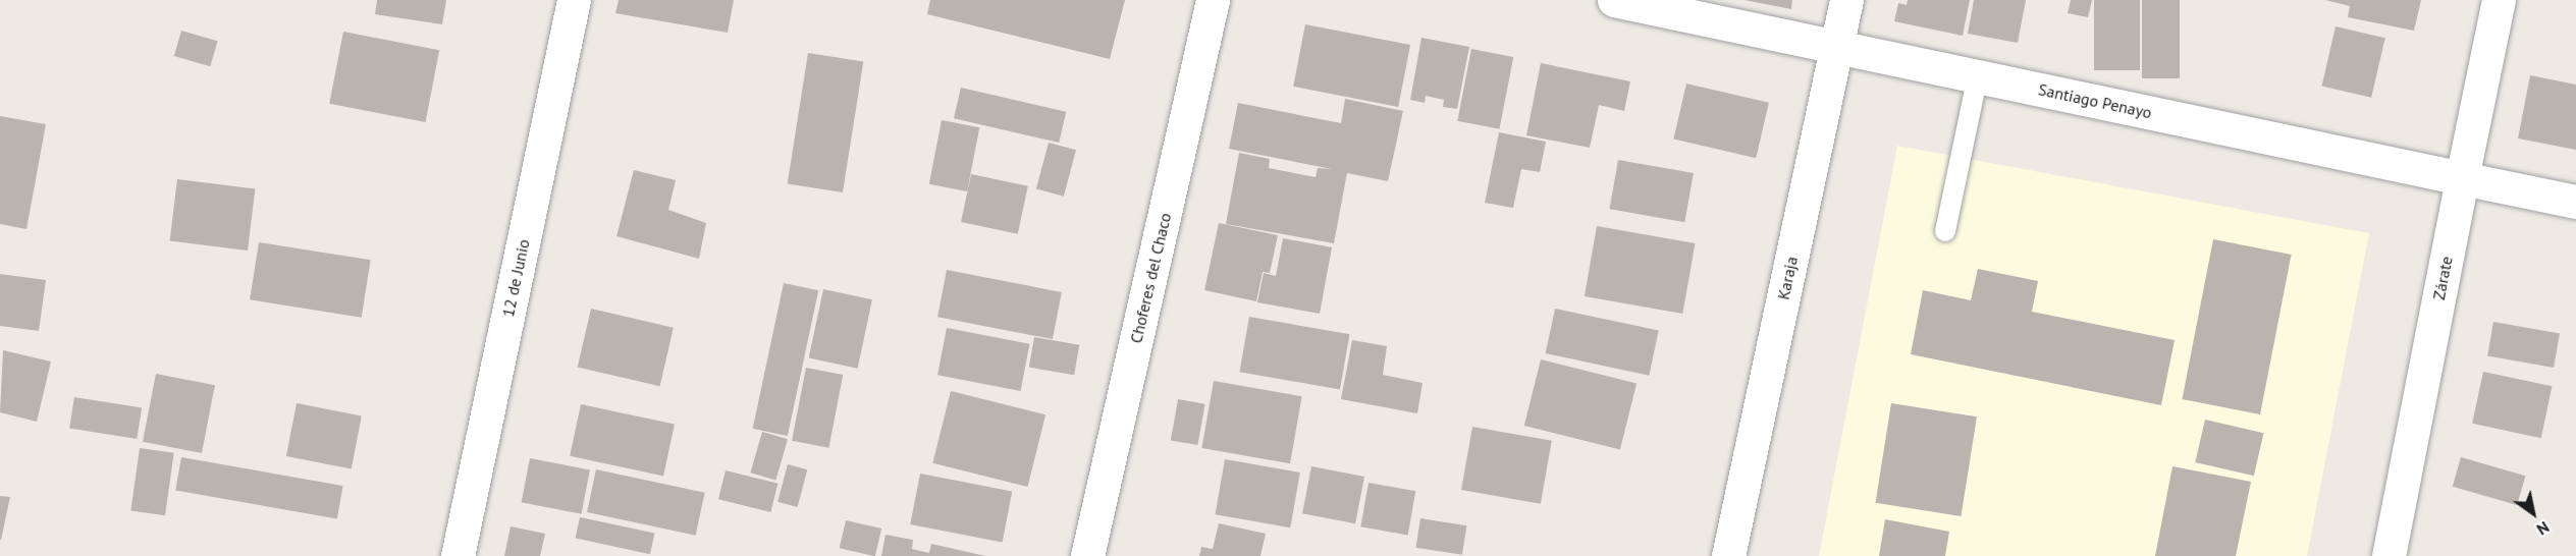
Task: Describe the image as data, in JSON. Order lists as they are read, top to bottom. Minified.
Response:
{"streets":{"street":["Santiago Penayo","12 de Junio","Choferes del Chaco","Karaja","Zárate"]},"crossings":[["Santiago Penayo","Karaja"],["Santiago Penayo","Zárate"]],"north":"bottom right"}
